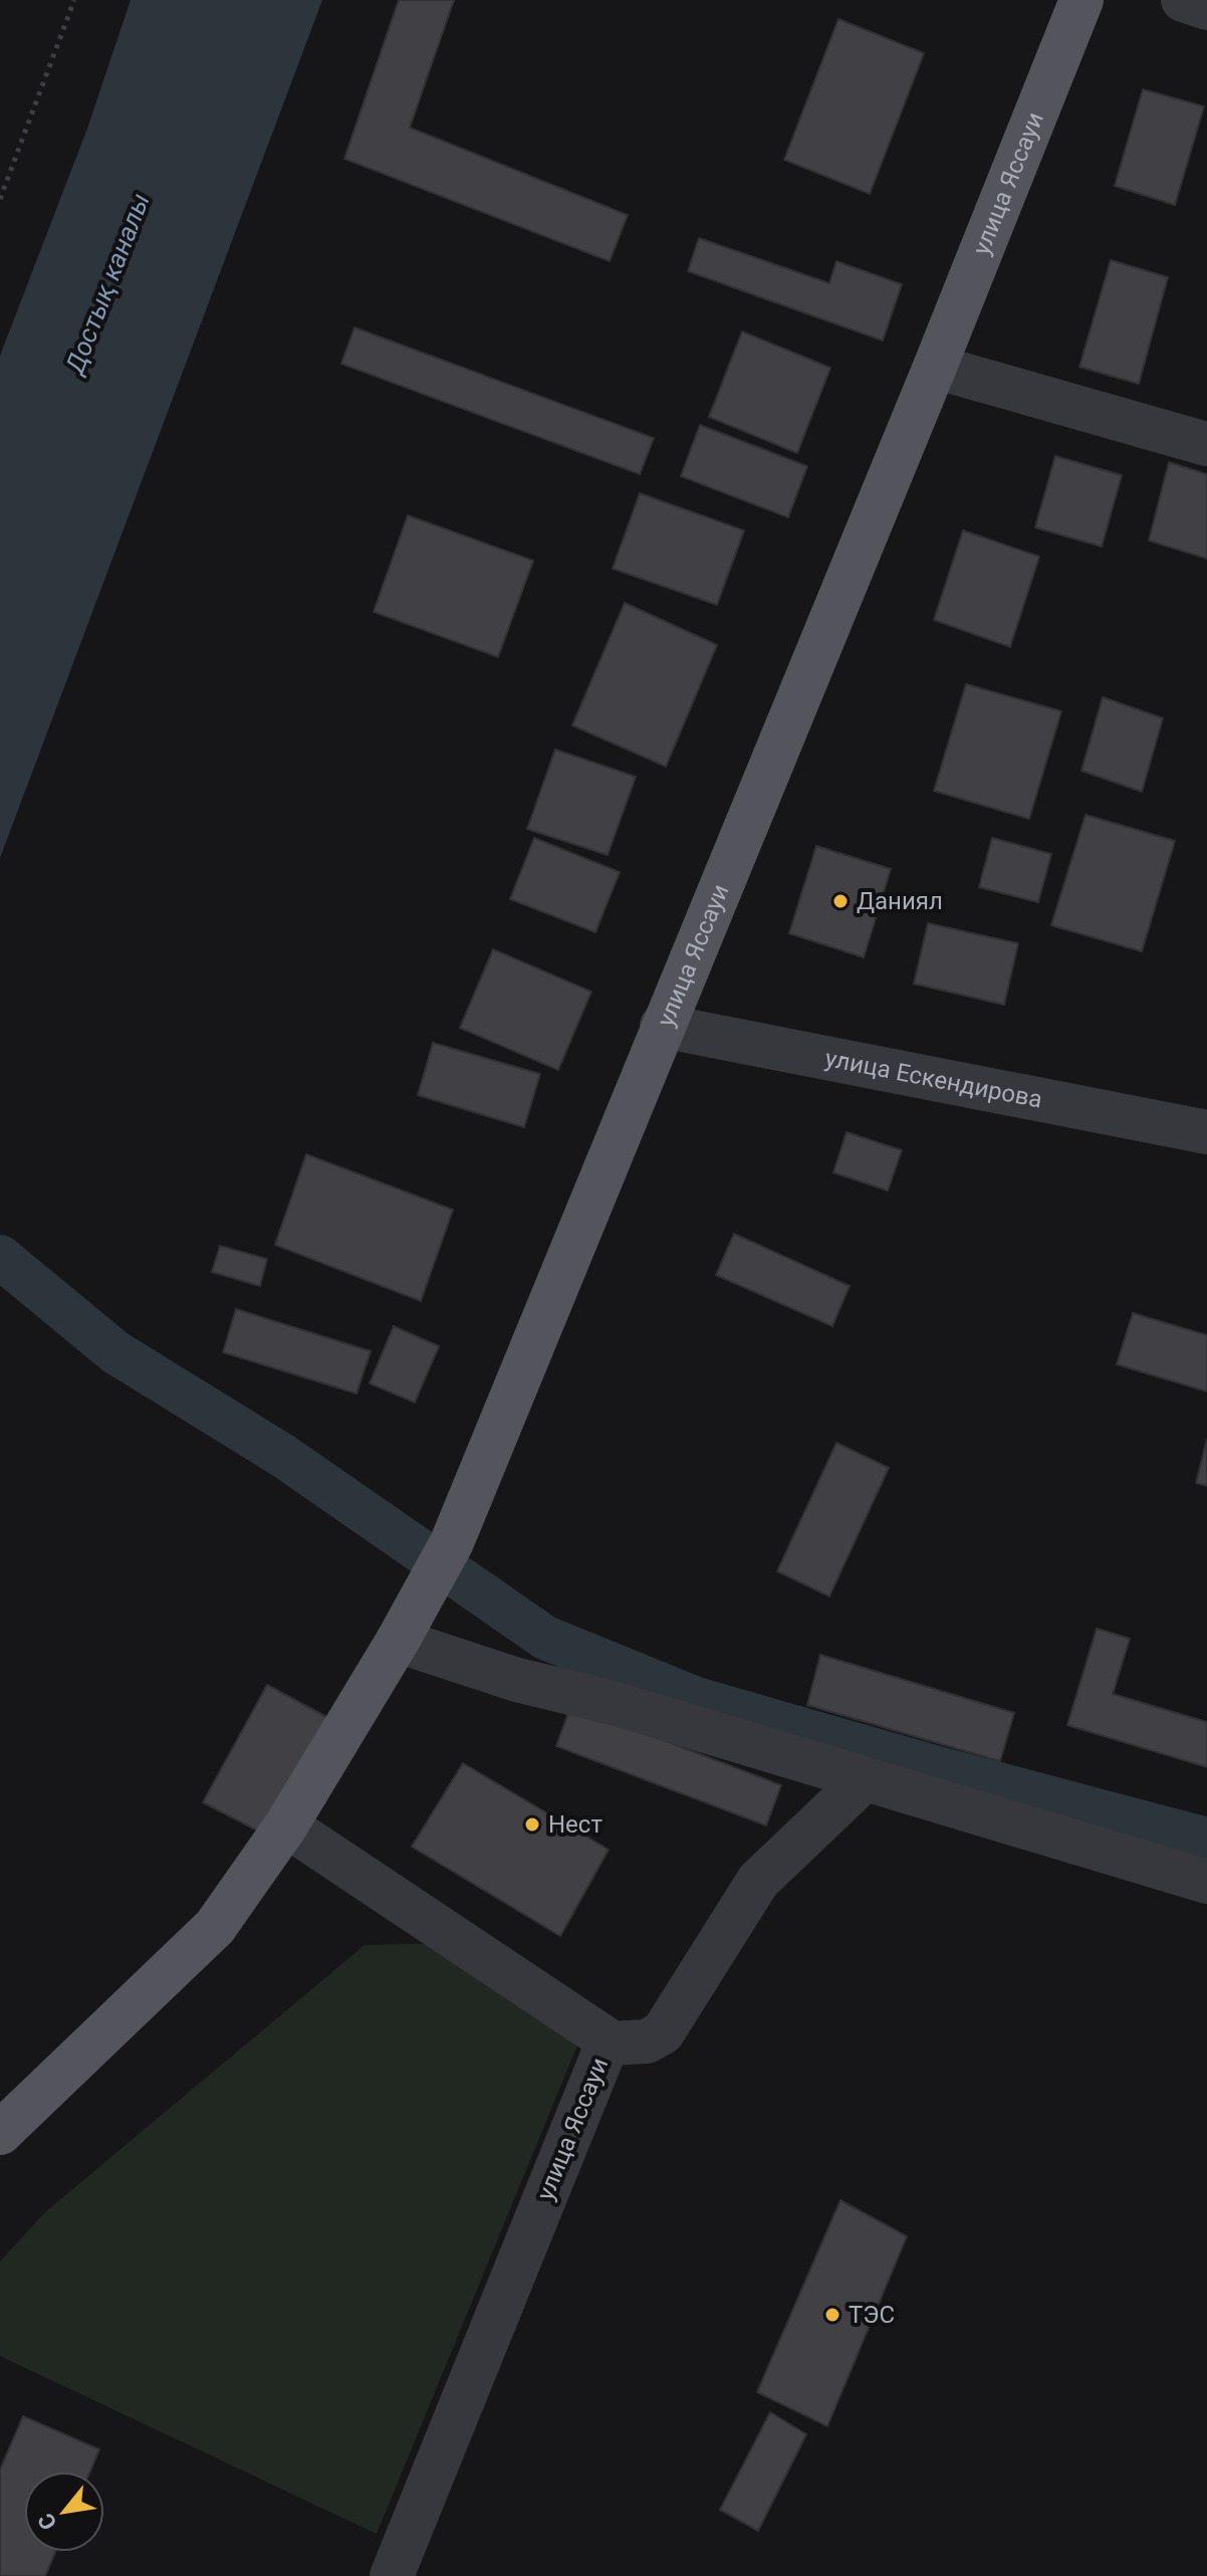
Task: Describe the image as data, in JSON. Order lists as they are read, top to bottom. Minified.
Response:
{"streets":{"main road":["улица Яссауи"],"street":["улица Ескендирова"]},"crossings":[["улица Яссауи","улица Ескендирова"]],"water":["Достық каналы"],"places":["Даниял","Нест","ТЭС"],"north":"bottom left"}
